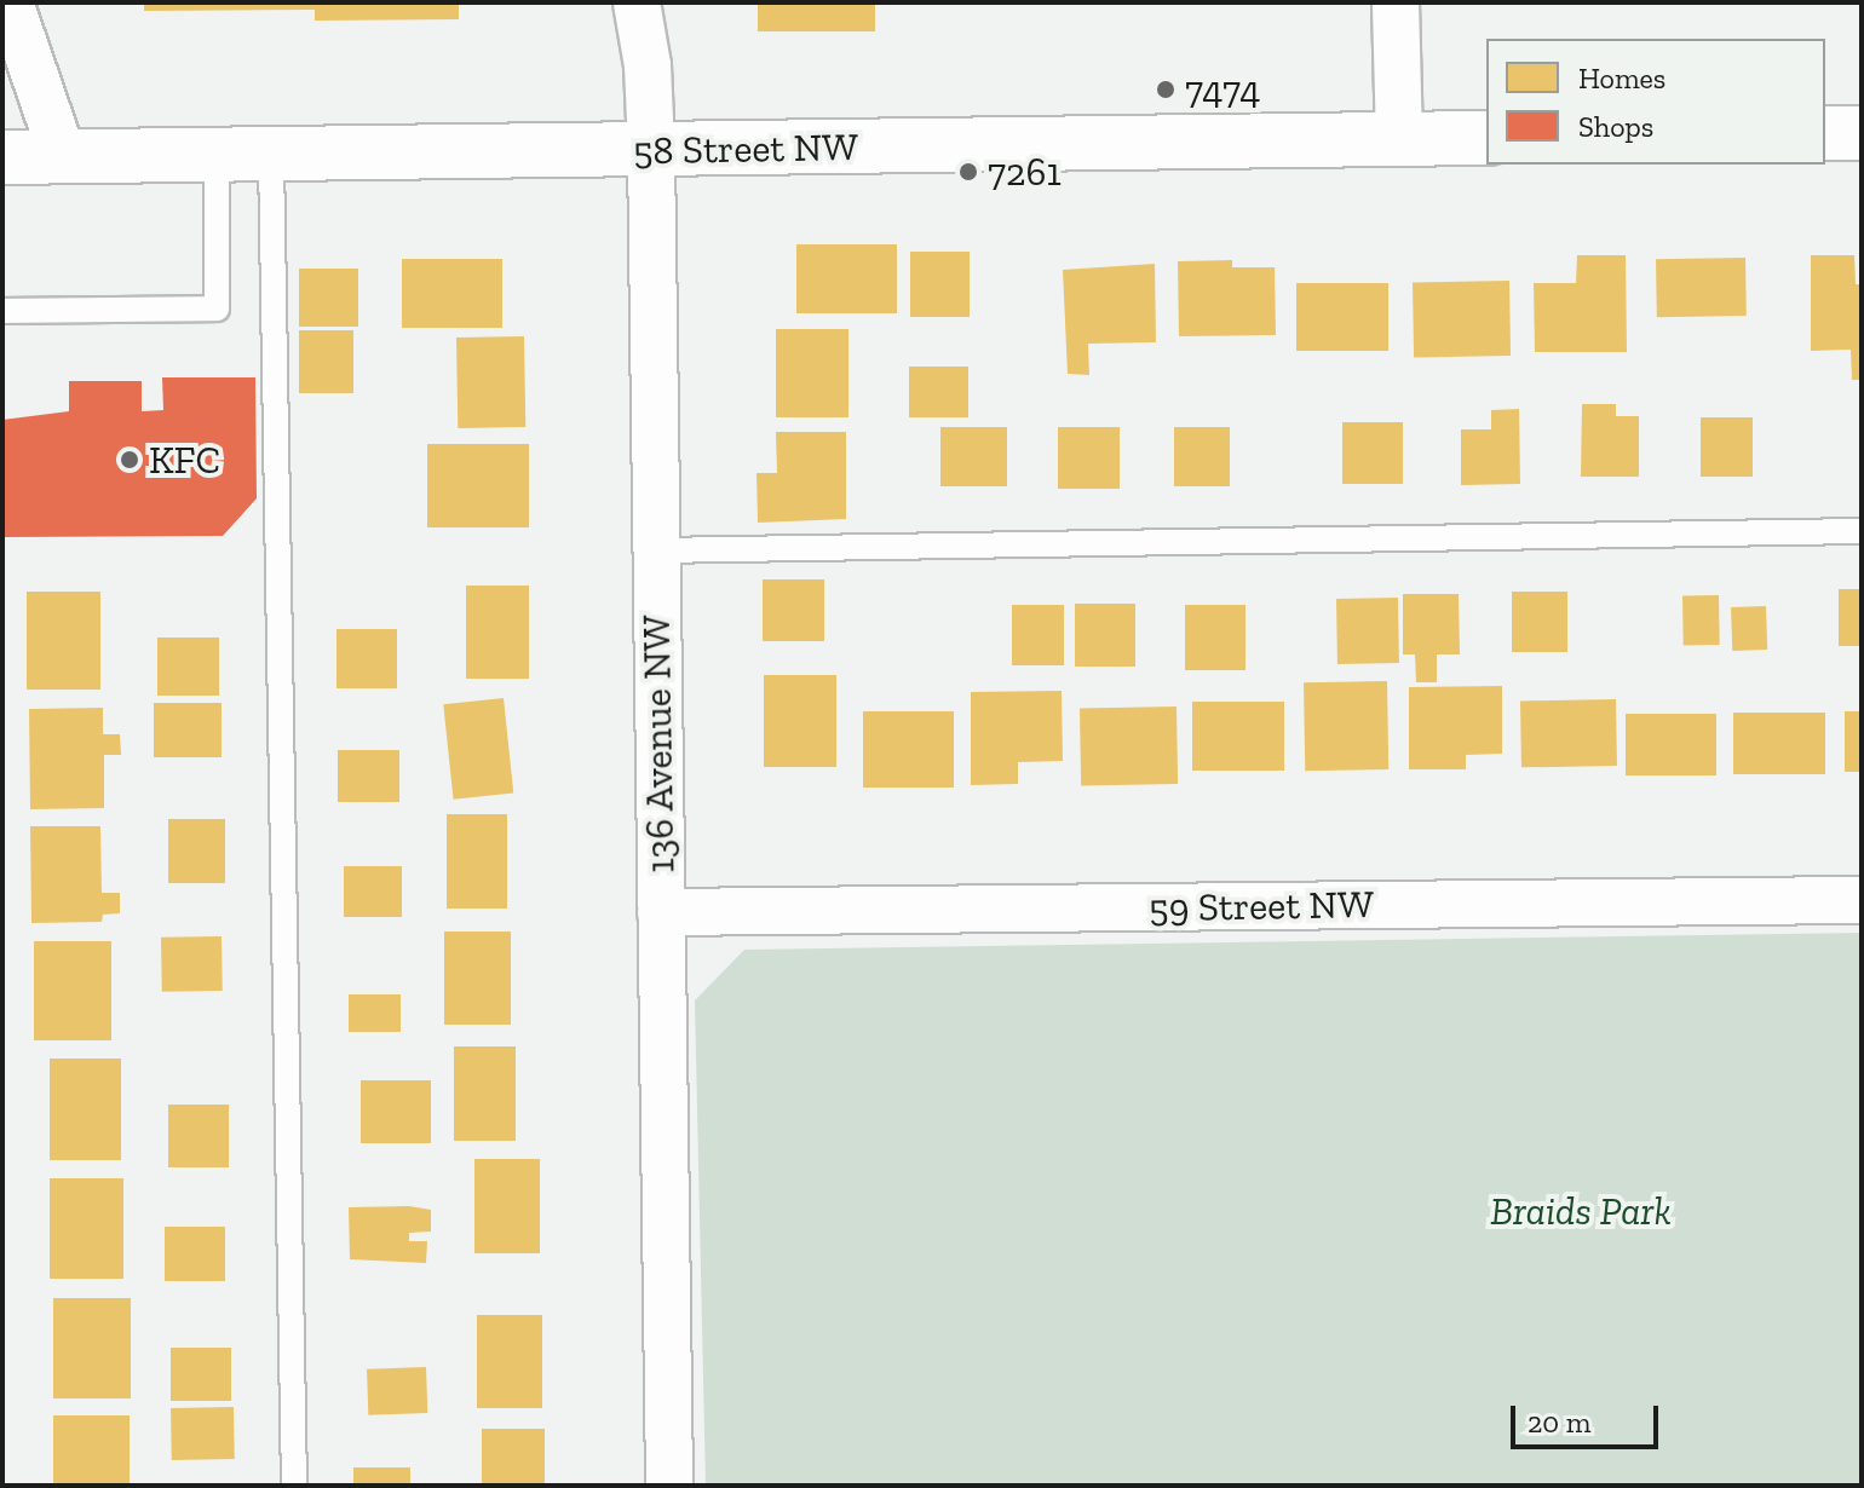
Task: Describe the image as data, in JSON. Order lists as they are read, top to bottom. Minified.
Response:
{"streets":{"street":["58 Street NW","136 Avenue NW","59 Street NW"]},"crossings":[["58 Street NW","136 Avenue NW"],["136 Avenue NW","59 Street NW"]],"parks":["Braids Park"],"places":["7474","7261","KFC"],"legend":["Homes","Shops"],"scale_bar":"20 m"}
